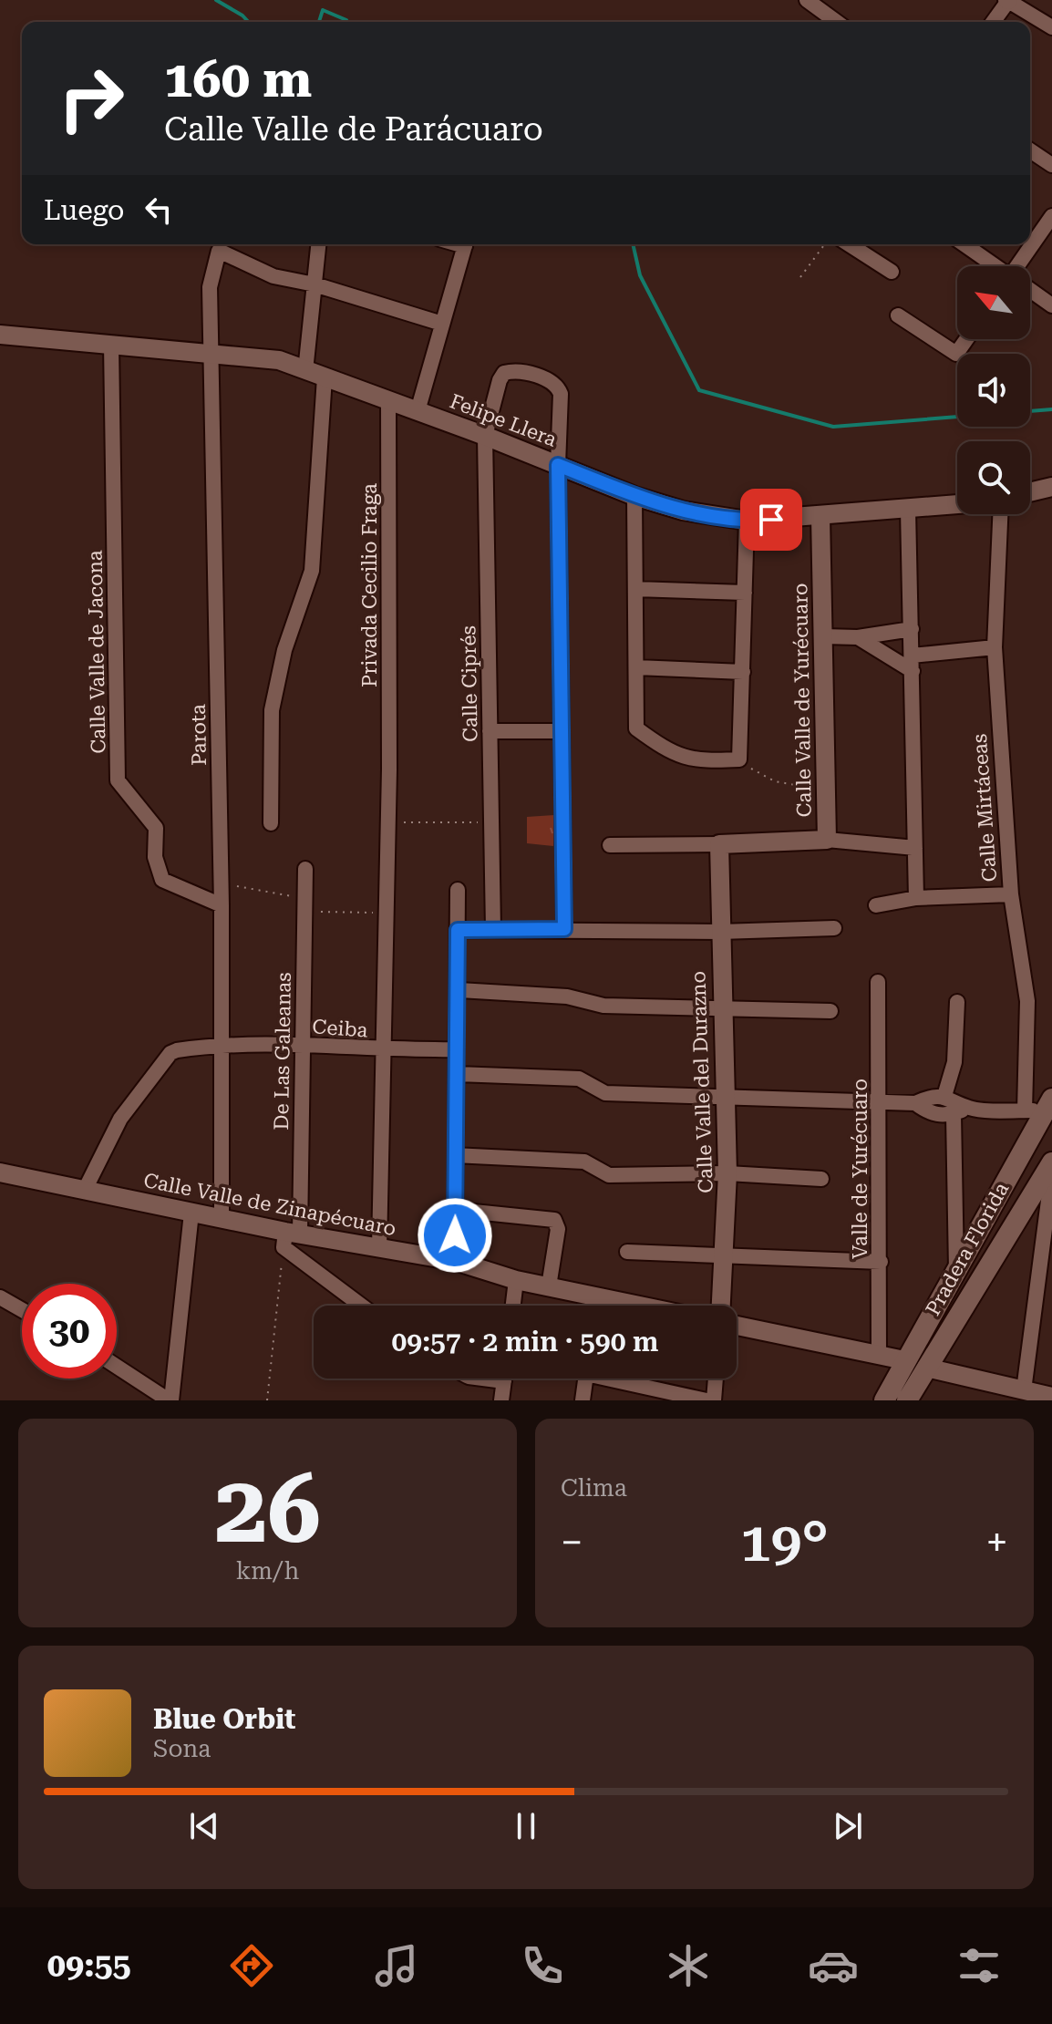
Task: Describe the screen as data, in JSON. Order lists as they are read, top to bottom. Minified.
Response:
{"streets":{"main road":["Pradera Florida"],"street":["Felipe Llera","Privada Cecilio Fraga","Calle Valle de Jacona","Calle Ciprés","Calle Valle de Yurécuaro","Parota","Calle Mirtáceas","Ceiba","De Las Galeanas","Calle Valle del Durazno","Valle de Yurécuaro","Calle Valle de Zinapécuaro"]},"crossings":[["Felipe Llera","Privada Cecilio Fraga"],["Felipe Llera","Calle Valle de Jacona"],["Felipe Llera","Calle Ciprés"],["Felipe Llera","Calle Valle de Yurécuaro"],["Felipe Llera","Parota"],["Calle Valle de Jacona","Parota"],["Parota","Ceiba"],["Parota","Calle Valle de Zinapécuaro"],["Ceiba","De Las Galeanas"],["Ceiba","Calle Valle de Zinapécuaro"],["De Las Galeanas","Calle Valle de Zinapécuaro"]],"north":"top left","page":{"turn":["160 m","Calle Valle de Parácuaro"],"then":"Luego","limit":"30","trip":"09:57 · 2 min · 590 m","tile":[["26","km/h"],"Clima"],"heat":["−","19°","+"],"song":["Blue Orbit","Sona"],"tabs":"09:55"}}
